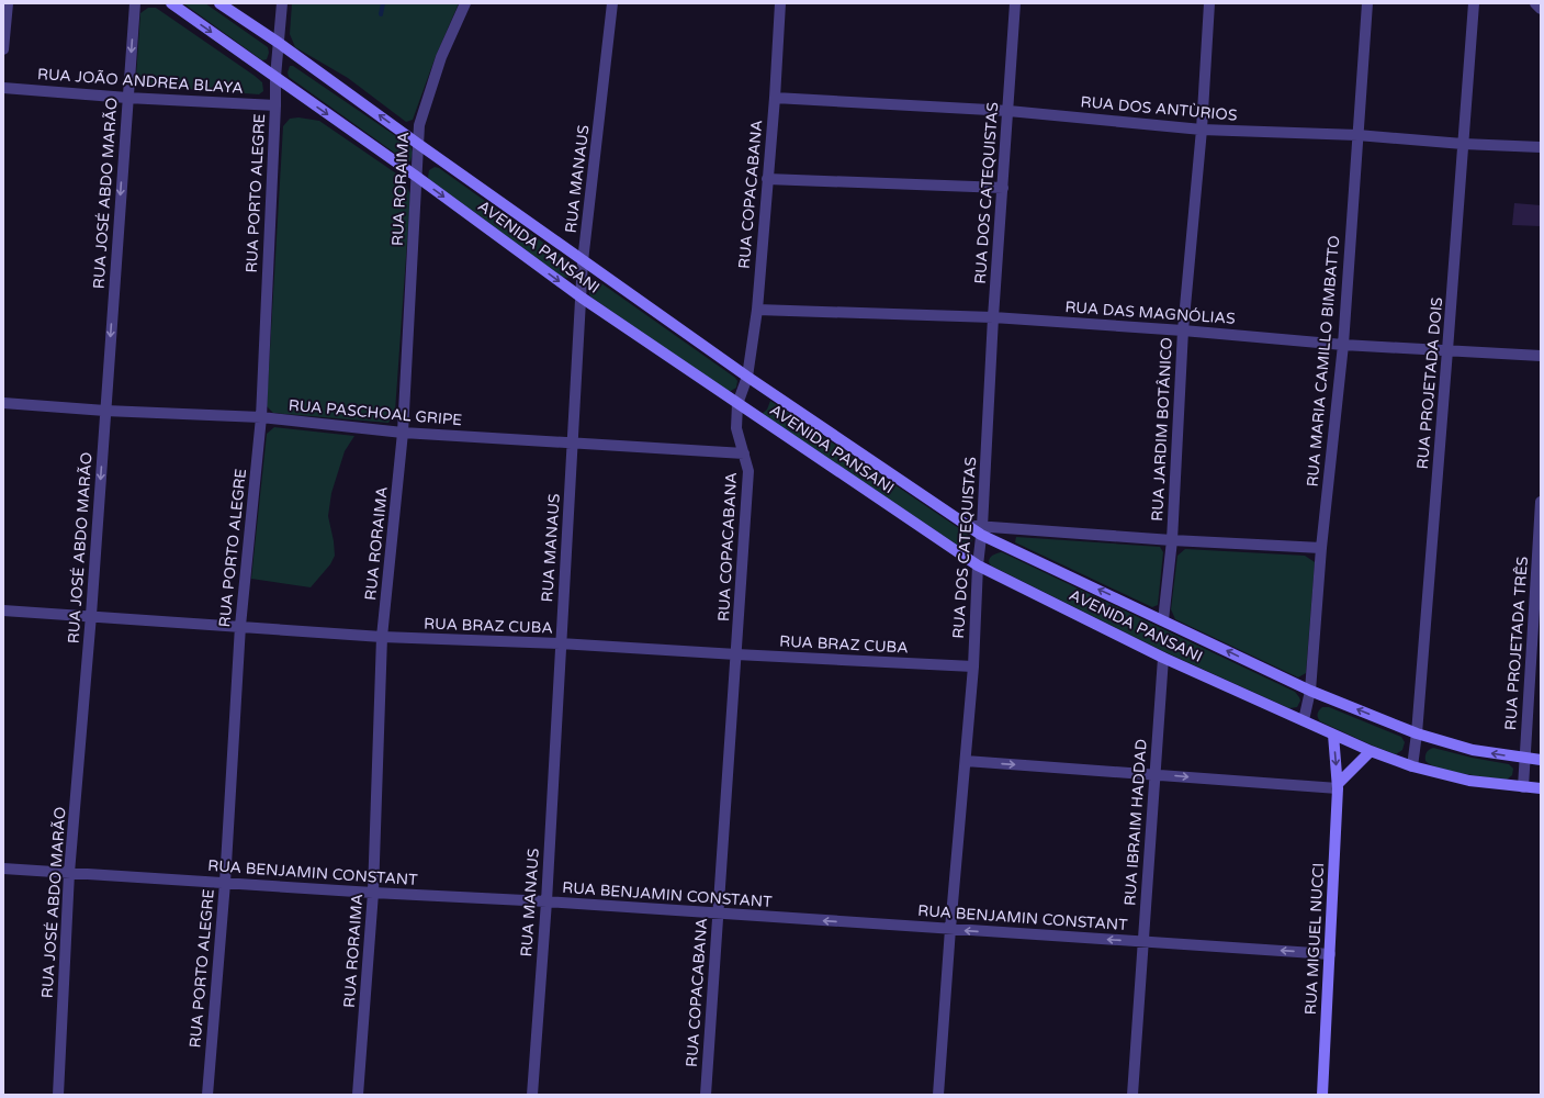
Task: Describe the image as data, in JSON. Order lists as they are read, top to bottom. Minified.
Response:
{"streets":{"main road":["AVENIDA PANSANI","RUA MIGUEL NUCCI"],"street":["RUA JOÃO ANDREA BLAYA","RUA DOS ANTÙRIOS","RUA MANAUS","RUA RORAIMA","RUA JOSÉ ABDO MARÃO","RUA PORTO ALEGRE","RUA DOS CATEQUISTAS","RUA COPACABANA","RUA DAS MAGNÓLIAS","RUA MARIA CAMILLO BIMBATTO","RUA PROJETADA DOIS","RUA PASCHOAL GRIPE","RUA JARDIM BOTÂNICO","RUA BRAZ CUBA","RUA PROJETADA TRÊS","RUA IBRAIM HADDAD","RUA BENJAMIN CONSTANT"]},"crossings":[["RUA JOÃO ANDREA BLAYA","RUA JOSÉ ABDO MARÃO"],["RUA JOÃO ANDREA BLAYA","RUA PORTO ALEGRE"],["RUA DOS ANTÙRIOS","RUA DOS CATEQUISTAS"],["RUA DOS ANTÙRIOS","RUA COPACABANA"],["RUA DOS ANTÙRIOS","RUA MARIA CAMILLO BIMBATTO"],["RUA DOS ANTÙRIOS","RUA PROJETADA DOIS"],["RUA DOS ANTÙRIOS","RUA JARDIM BOTÂNICO"],["RUA MANAUS","AVENIDA PANSANI"],["RUA MANAUS","RUA PASCHOAL GRIPE"],["RUA MANAUS","RUA BRAZ CUBA"],["RUA MANAUS","RUA BENJAMIN CONSTANT"],["RUA RORAIMA","AVENIDA PANSANI"],["RUA RORAIMA","RUA PASCHOAL GRIPE"],["RUA RORAIMA","RUA BRAZ CUBA"],["RUA RORAIMA","RUA BENJAMIN CONSTANT"],["RUA JOSÉ ABDO MARÃO","RUA PASCHOAL GRIPE"],["RUA JOSÉ ABDO MARÃO","RUA BRAZ CUBA"],["RUA JOSÉ ABDO MARÃO","RUA BENJAMIN CONSTANT"],["RUA PORTO ALEGRE","AVENIDA PANSANI"],["RUA PORTO ALEGRE","RUA PASCHOAL GRIPE"],["RUA PORTO ALEGRE","RUA BRAZ CUBA"],["RUA PORTO ALEGRE","RUA BENJAMIN CONSTANT"],["RUA DOS CATEQUISTAS","AVENIDA PANSANI"],["RUA DOS CATEQUISTAS","RUA DAS MAGNÓLIAS"],["RUA DOS CATEQUISTAS","RUA BRAZ CUBA"],["RUA DOS CATEQUISTAS","RUA BENJAMIN CONSTANT"],["RUA COPACABANA","AVENIDA PANSANI"],["RUA COPACABANA","RUA DAS MAGNÓLIAS"],["RUA COPACABANA","RUA PASCHOAL GRIPE"],["RUA COPACABANA","RUA BRAZ CUBA"],["RUA COPACABANA","RUA BENJAMIN CONSTANT"],["AVENIDA PANSANI","RUA MARIA CAMILLO BIMBATTO"],["AVENIDA PANSANI","RUA PROJETADA DOIS"],["AVENIDA PANSANI","RUA JARDIM BOTÂNICO"],["AVENIDA PANSANI","RUA PROJETADA TRÊS"],["AVENIDA PANSANI","RUA IBRAIM HADDAD"],["AVENIDA PANSANI","RUA MIGUEL NUCCI"],["RUA DAS MAGNÓLIAS","RUA MARIA CAMILLO BIMBATTO"],["RUA DAS MAGNÓLIAS","RUA PROJETADA DOIS"],["RUA DAS MAGNÓLIAS","RUA JARDIM BOTÂNICO"],["RUA IBRAIM HADDAD","RUA BENJAMIN CONSTANT"],["RUA BENJAMIN CONSTANT","RUA MIGUEL NUCCI"]],"one_way":["RUA JOSÉ ABDO MARÃO","RUA BENJAMIN CONSTANT"]}
